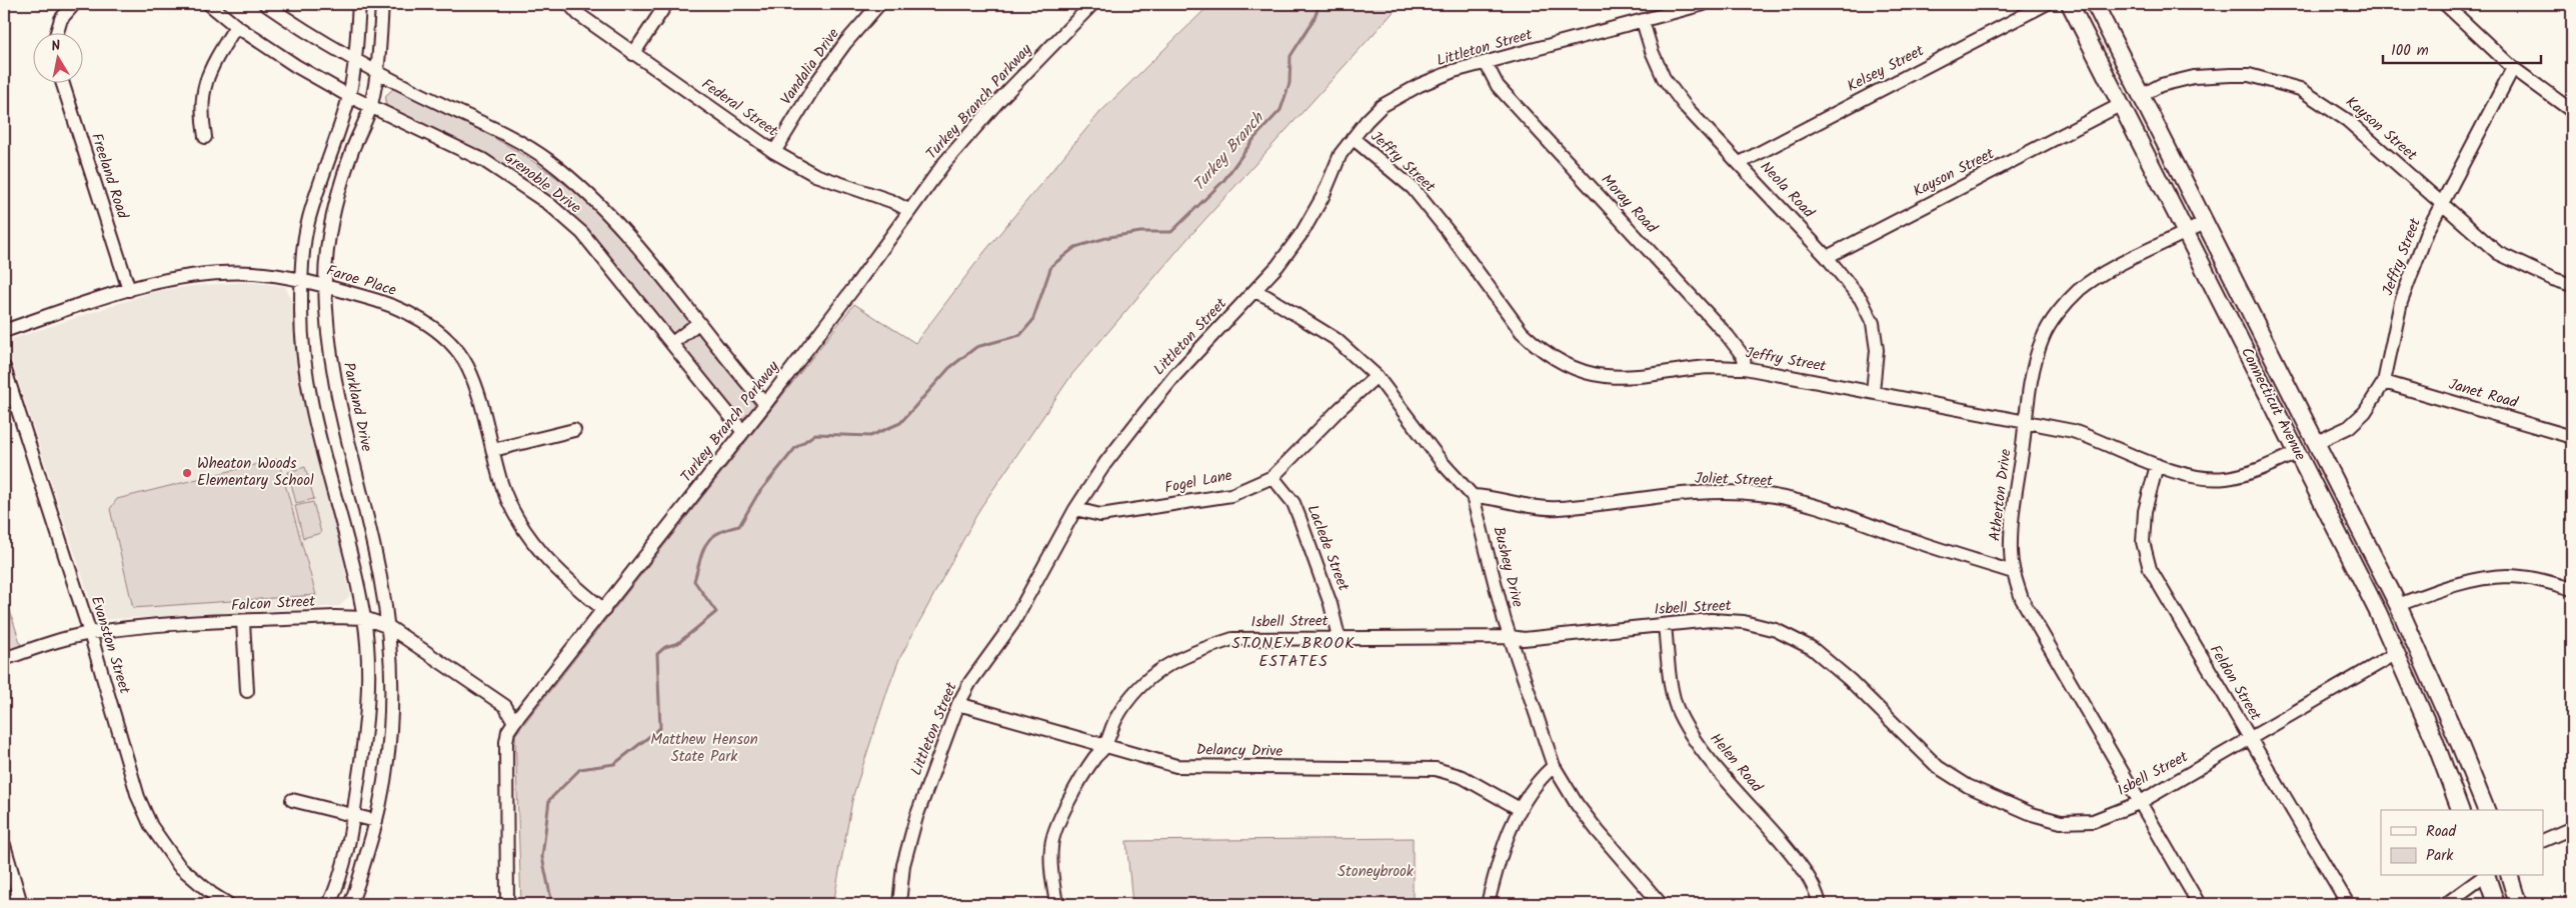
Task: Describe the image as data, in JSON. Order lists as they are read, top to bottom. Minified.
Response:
{"streets":{"main road":["Connecticut Avenue"],"street":["Littleton Street","Vandalia Drive","Kelsey Street","Turkey Branch Parkway","Federal Street","Kayson Street","Jeffry Street","Freeland Road","Grenoble Drive","Neola Road","Moray Road","Faroe Place","Janet Road","Parkland Drive","Joliet Street","Fogel Lane","Atherton Drive","Laclede Street","Bushey Drive","Falcon Street","Isbell Street","Evanston Street","Feldon Street","Delancy Drive","Helen Road"]},"crossings":[["Littleton Street","Jeffry Street"],["Littleton Street","Neola Road"],["Littleton Street","Moray Road"],["Littleton Street","Fogel Lane"],["Littleton Street","Bushey Drive"],["Littleton Street","Delancy Drive"],["Vandalia Drive","Federal Street"],["Kelsey Street","Neola Road"],["Turkey Branch Parkway","Federal Street"],["Turkey Branch Parkway","Grenoble Drive"],["Turkey Branch Parkway","Faroe Place"],["Turkey Branch Parkway","Falcon Street"],["Kayson Street","Jeffry Street"],["Kayson Street","Neola Road"],["Kayson Street","Connecticut Avenue"],["Jeffry Street","Neola Road"],["Jeffry Street","Moray Road"],["Jeffry Street","Janet Road"],["Jeffry Street","Connecticut Avenue"],["Jeffry Street","Atherton Drive"],["Jeffry Street","Feldon Street"],["Freeland Road","Faroe Place"],["Grenoble Drive","Parkland Drive"],["Faroe Place","Parkland Drive"],["Connecticut Avenue","Atherton Drive"],["Connecticut Avenue","Isbell Street"],["Parkland Drive","Falcon Street"],["Joliet Street","Atherton Drive"],["Joliet Street","Bushey Drive"],["Fogel Lane","Laclede Street"],["Fogel Lane","Bushey Drive"],["Atherton Drive","Isbell Street"],["Laclede Street","Isbell Street"],["Bushey Drive","Isbell Street"],["Falcon Street","Evanston Street"],["Isbell Street","Feldon Street"],["Isbell Street","Delancy Drive"],["Isbell Street","Helen Road"]],"districts":["STONEY BROOK ESTATES"],"water":["Turkey Branch"],"parks":["Matthew Henson State Park","Stoneybrook"],"places":["Wheaton Woods Elementary School"],"legend":["Road","Park"],"scale_bar":"100 m","north":"top"}
